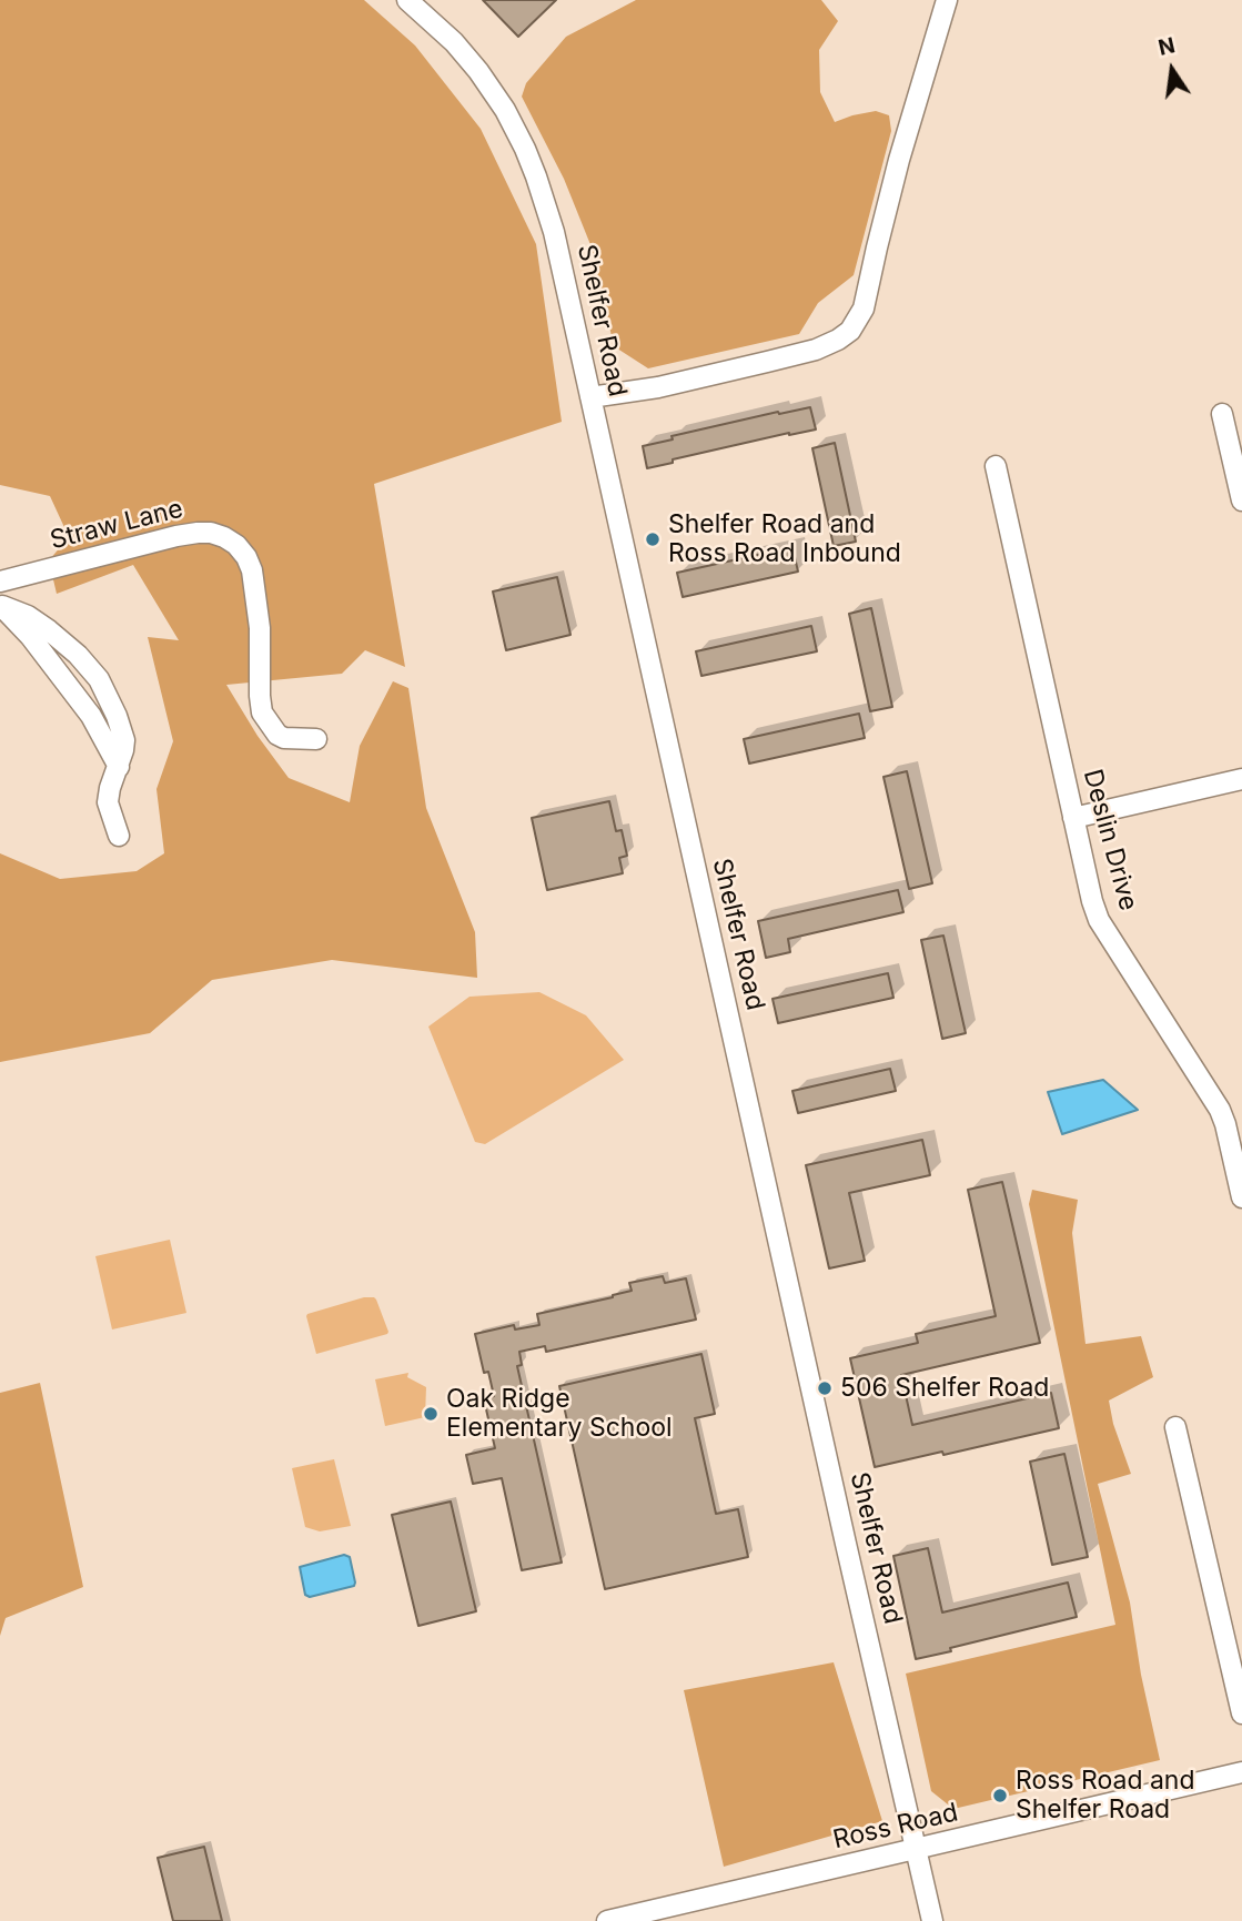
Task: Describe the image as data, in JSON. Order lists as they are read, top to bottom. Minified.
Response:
{"streets":{"street":["Shelfer Road","Straw Lane","Deslin Drive","Ross Road"]},"crossings":[["Shelfer Road","Ross Road"]],"places":["Shelfer Road and Ross Road Inbound","506 Shelfer Road","Oak Ridge Elementary School","Ross Road and Shelfer Road"],"north":"top"}
